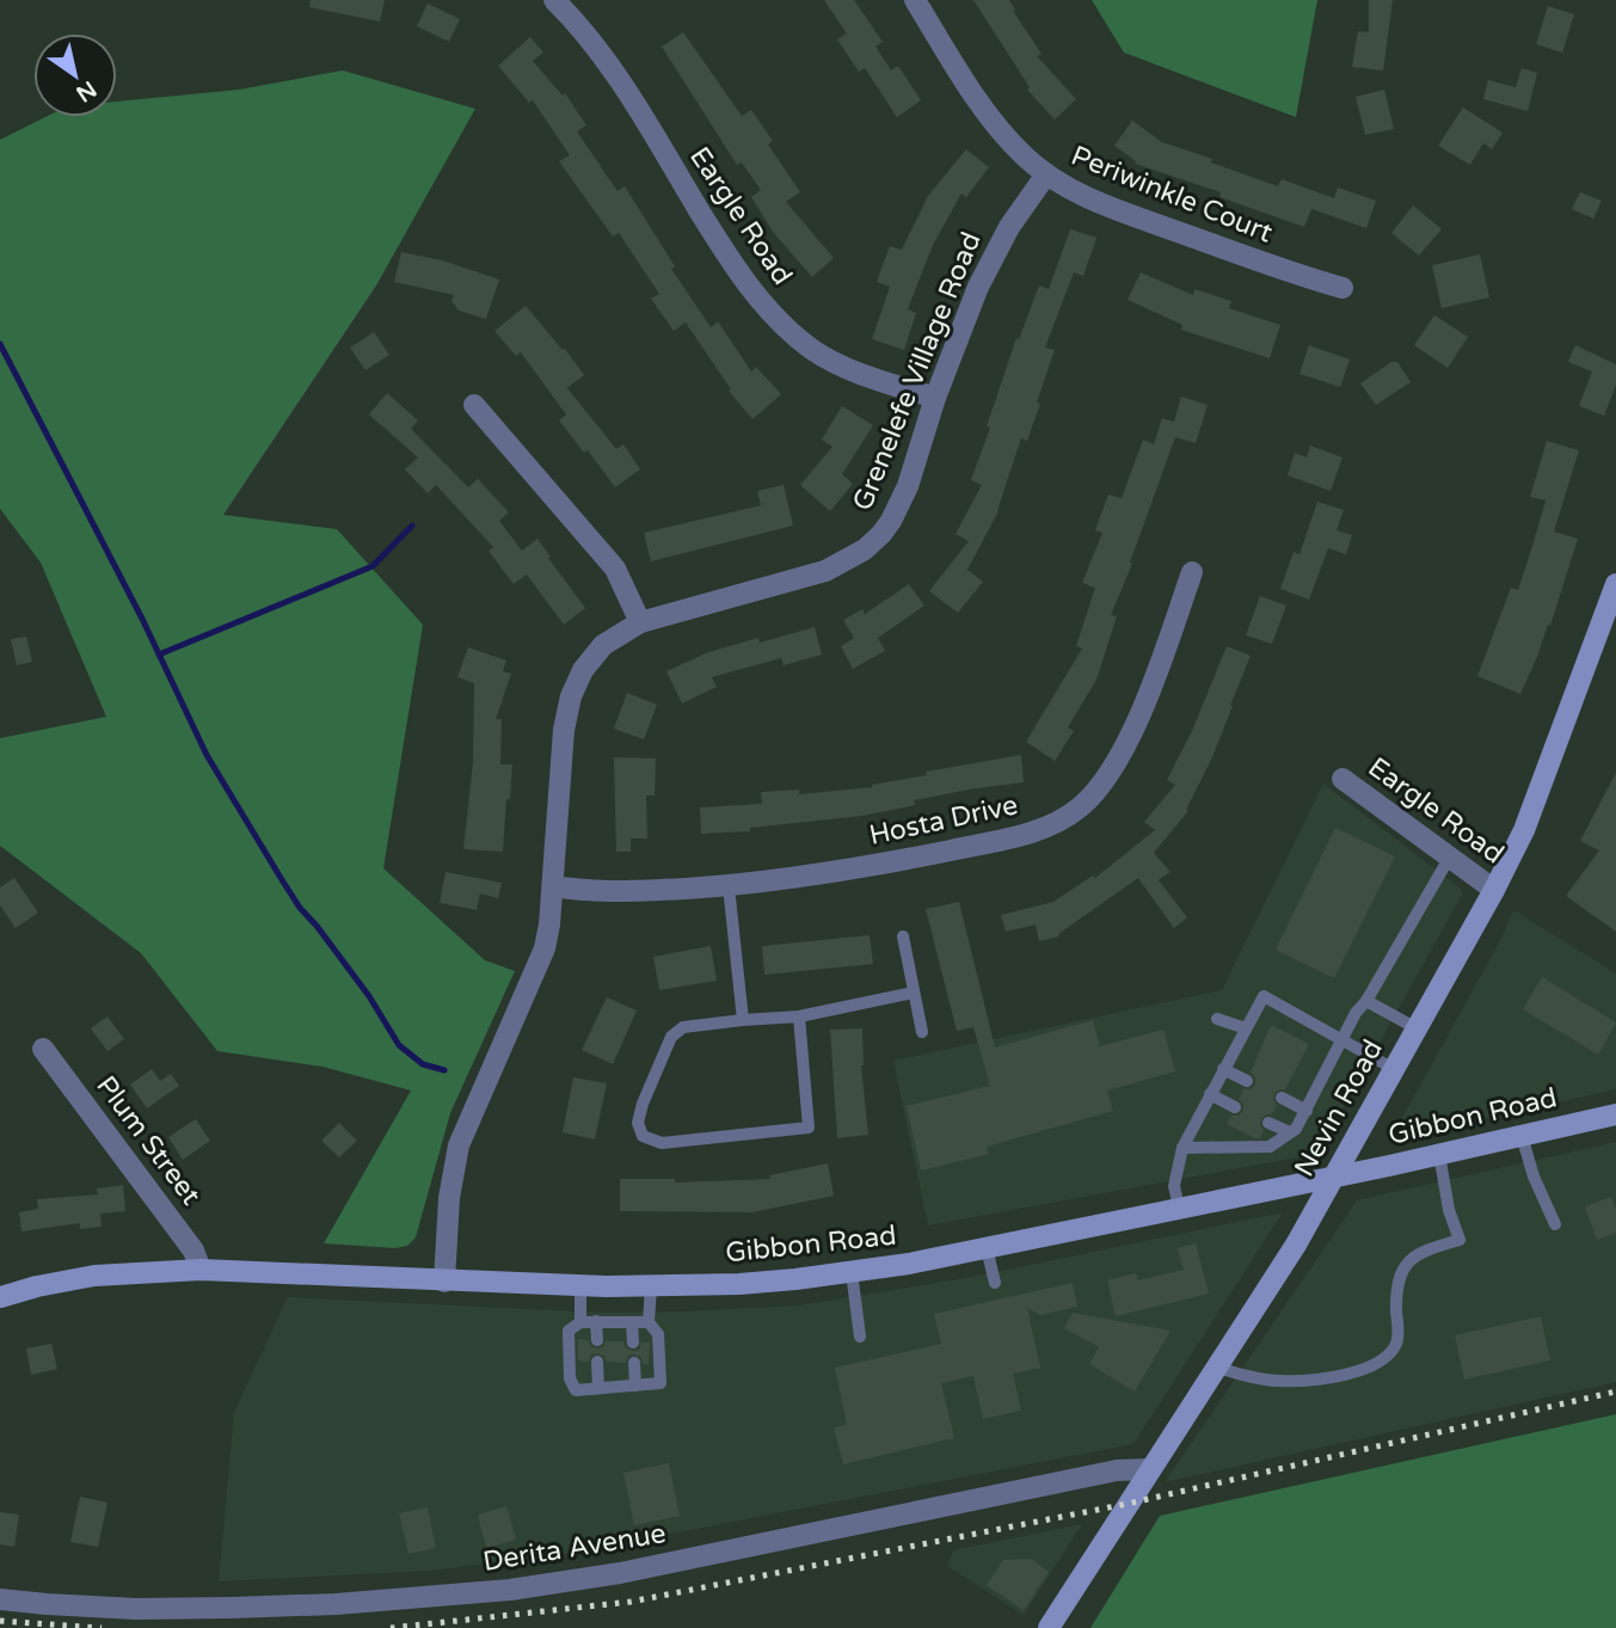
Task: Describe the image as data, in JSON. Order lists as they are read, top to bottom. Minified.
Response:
{"streets":{"main road":["Nevin Road","Gibbon Road"],"street":["Periwinkle Court","Eargle Road","Grenelefe Village Road","Hosta Drive","Plum Street","Derita Avenue"]},"crossings":[["Periwinkle Court","Grenelefe Village Road"],["Eargle Road","Grenelefe Village Road"],["Eargle Road","Nevin Road"],["Grenelefe Village Road","Hosta Drive"],["Grenelefe Village Road","Gibbon Road"],["Nevin Road","Gibbon Road"],["Nevin Road","Derita Avenue"],["Gibbon Road","Plum Street"]],"north":"bottom right"}
